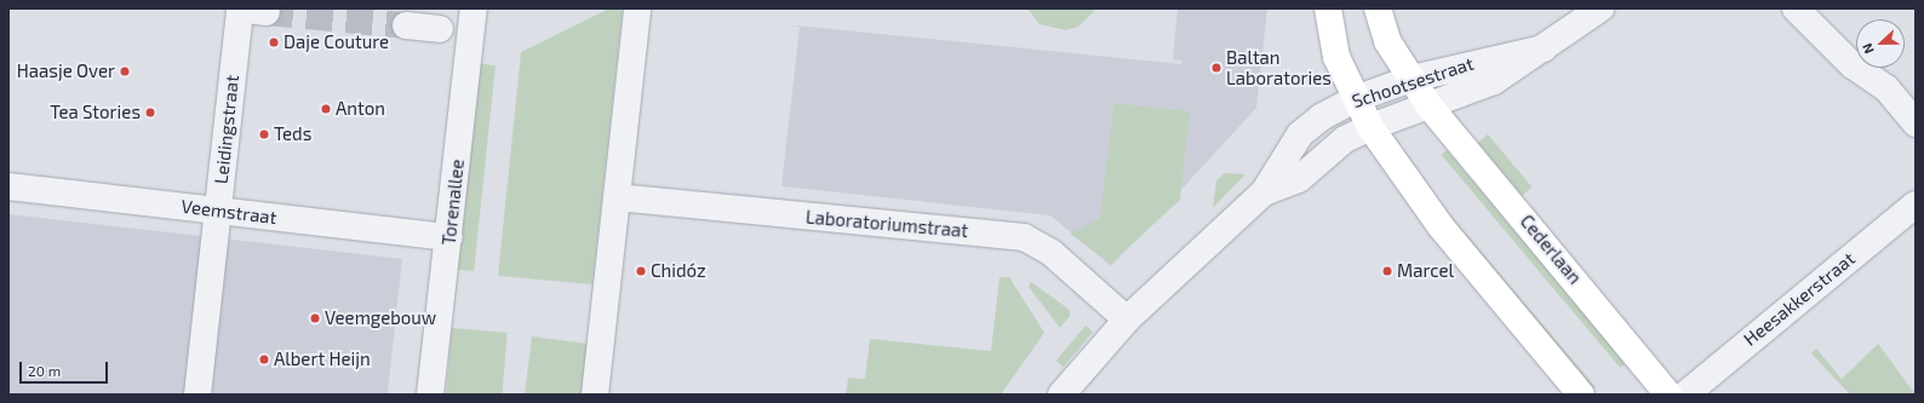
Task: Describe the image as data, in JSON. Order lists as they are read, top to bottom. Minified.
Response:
{"streets":{"main road":["Cederlaan"],"street":["Schootsestraat","Leidingstraat","Torenallee","Veemstraat","Laboratoriumstraat","Heesakkerstraat"]},"crossings":[["Schootsestraat","Laboratoriumstraat"],["Schootsestraat","Cederlaan"],["Leidingstraat","Veemstraat"],["Torenallee","Veemstraat"]],"places":["Daje Couture","Baltan Laboratories","Haasje Over","Anton","Tea Stories","Teds","Chidóz","Marcel","Veemgebouw","Albert Heijn"],"scale_bar":"20 m","north":"left"}
